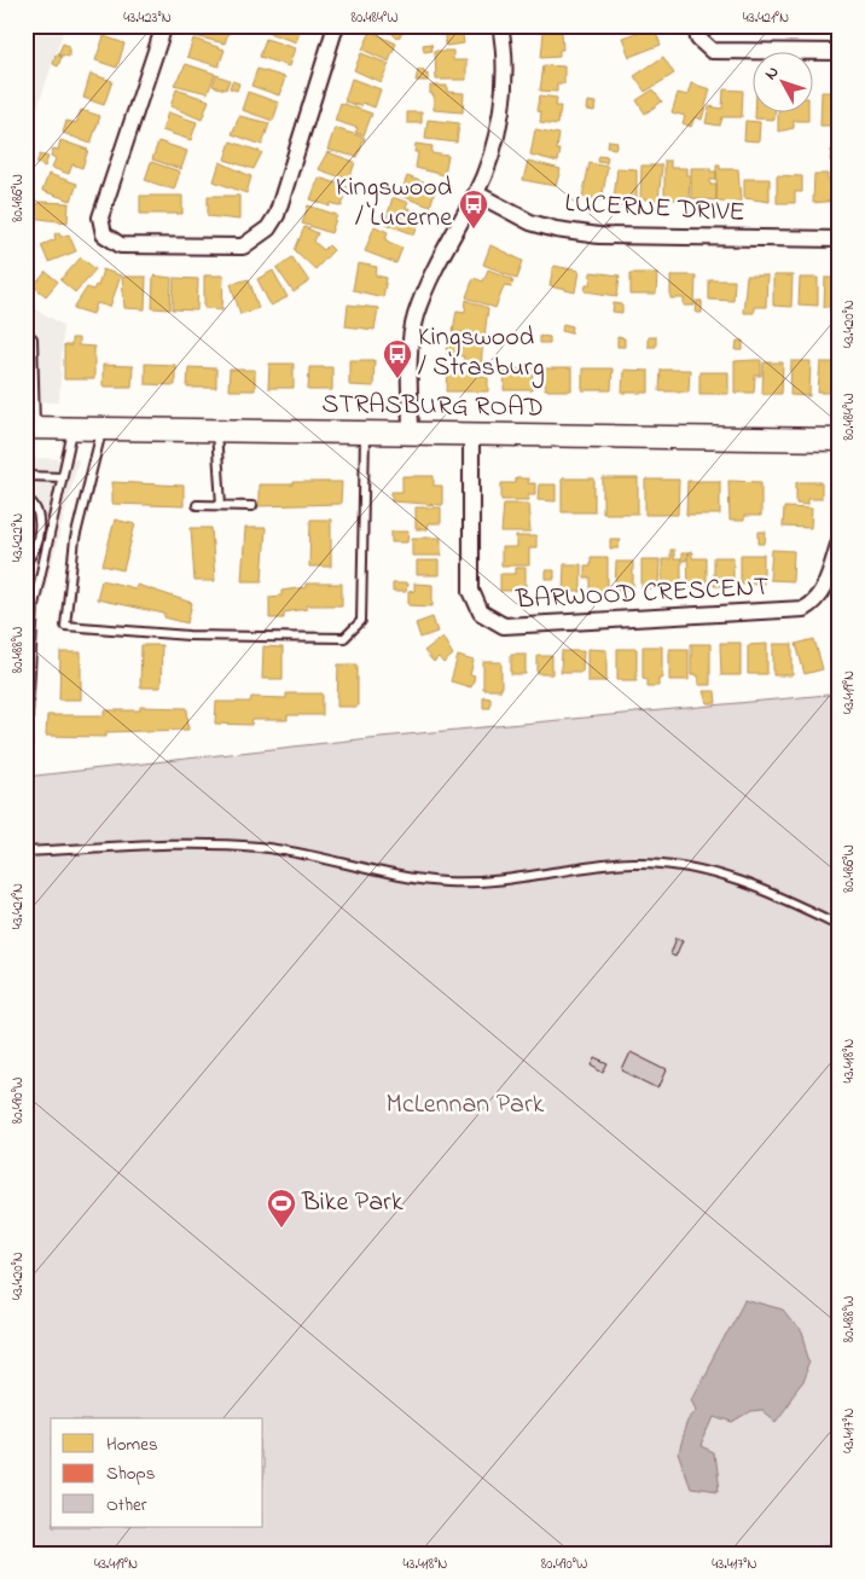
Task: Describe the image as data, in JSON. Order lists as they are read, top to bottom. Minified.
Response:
{"streets":{"street":["LUCERNE DRIVE","STRASBURG ROAD","BARWOOD CRESCENT"]},"crossings":[["STRASBURG ROAD","BARWOOD CRESCENT"]],"parks":["McLennan Park"],"places":{"bus stop":["Kingswood / Lucerne","Kingswood / Strasburg"],"sports":["Bike Park"]},"legend":["Homes","Shops","Other"],"north":"top left","coordinates":["43.423°N","80.484°W","43.421°N","80.486°W","43.420°N","43.422°N","80.488°W","43.419°N","43.418°N","80.490°W","43.417°N"]}
